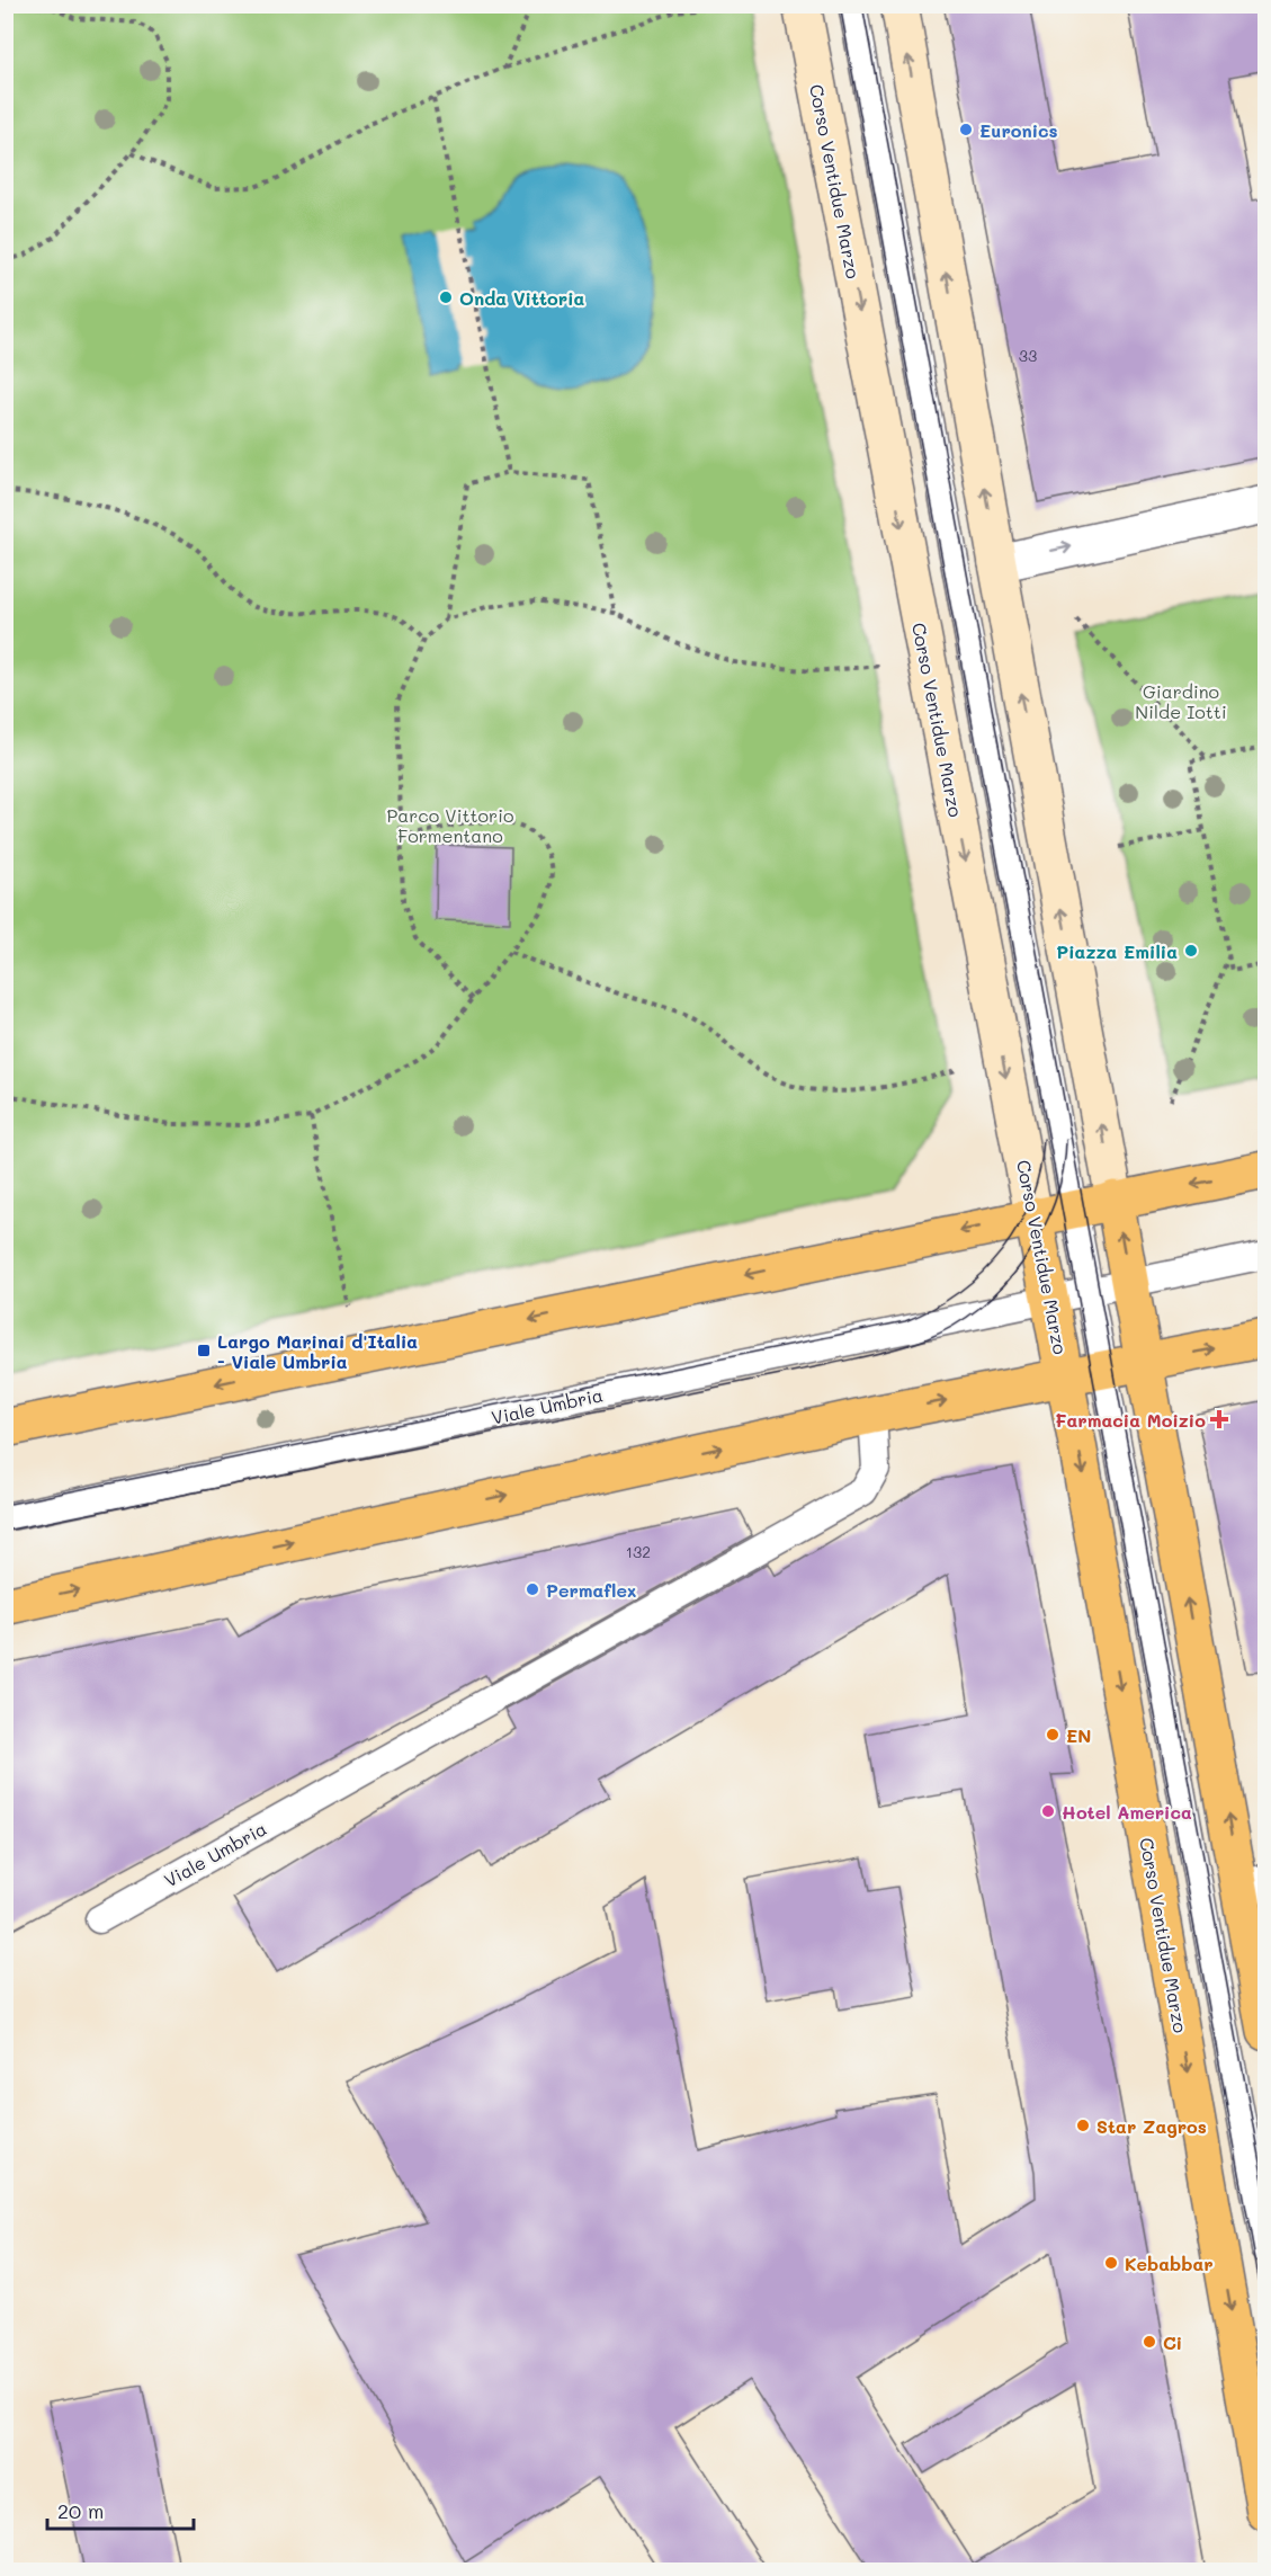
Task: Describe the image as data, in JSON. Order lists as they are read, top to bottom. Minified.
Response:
{"streets":{"main road":["Corso Ventidue Marzo"],"lane":["Viale Umbria"]},"crossings":[["Corso Ventidue Marzo","Viale Umbria"]],"parks":["Giardino Nilde Iotti","Parco Vittorio Formentano"],"places":{"other":["Euronics","Onda Vittoria","Piazza Emilia","Permaflex","EN","Hotel America","Star Zagros","Kebabbar","Ci"],"transit":["Largo Marinai d'Italia - Viale Umbria"],"health":["Farmacia Moizio"]},"house_numbers":["33","132"],"scale_bar":"20 m"}
